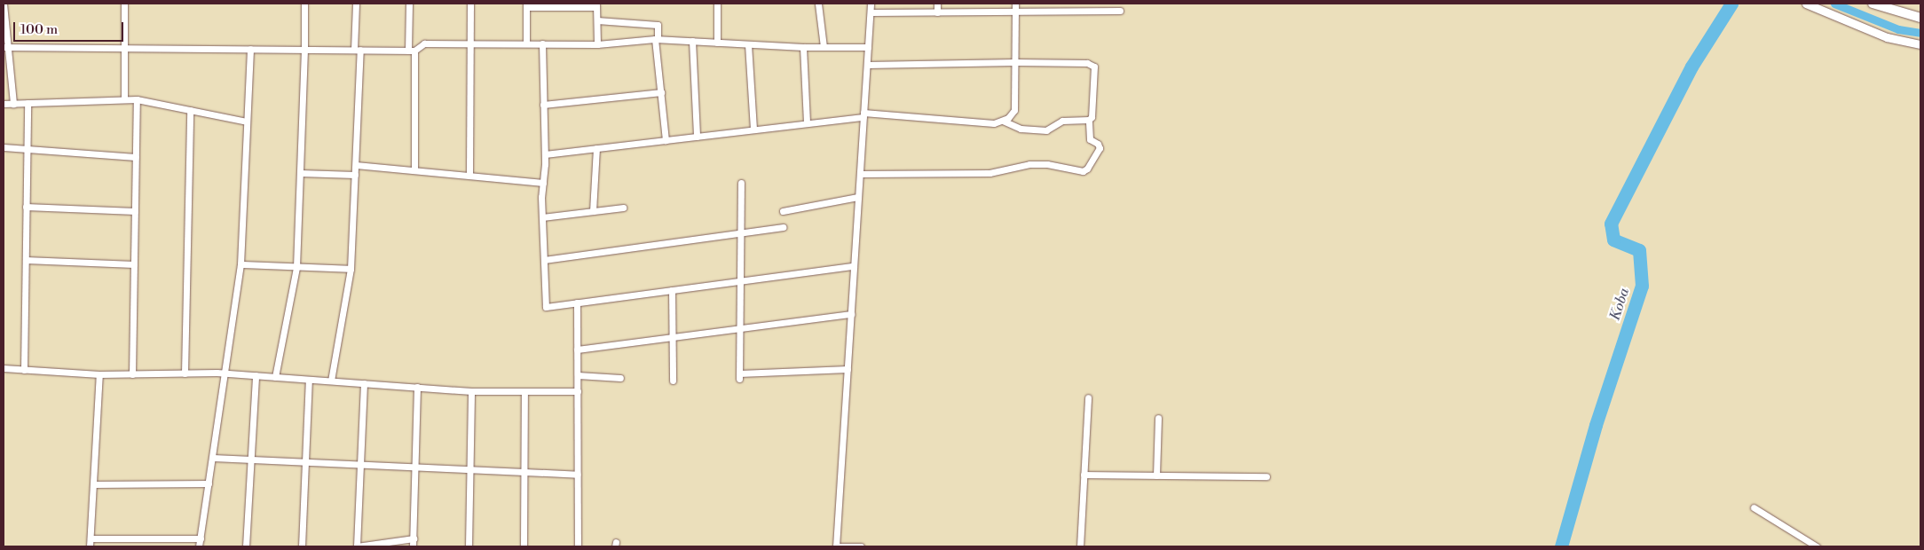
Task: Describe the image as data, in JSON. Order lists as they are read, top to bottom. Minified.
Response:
{"water":["Koba"],"scale_bar":"100 m"}
